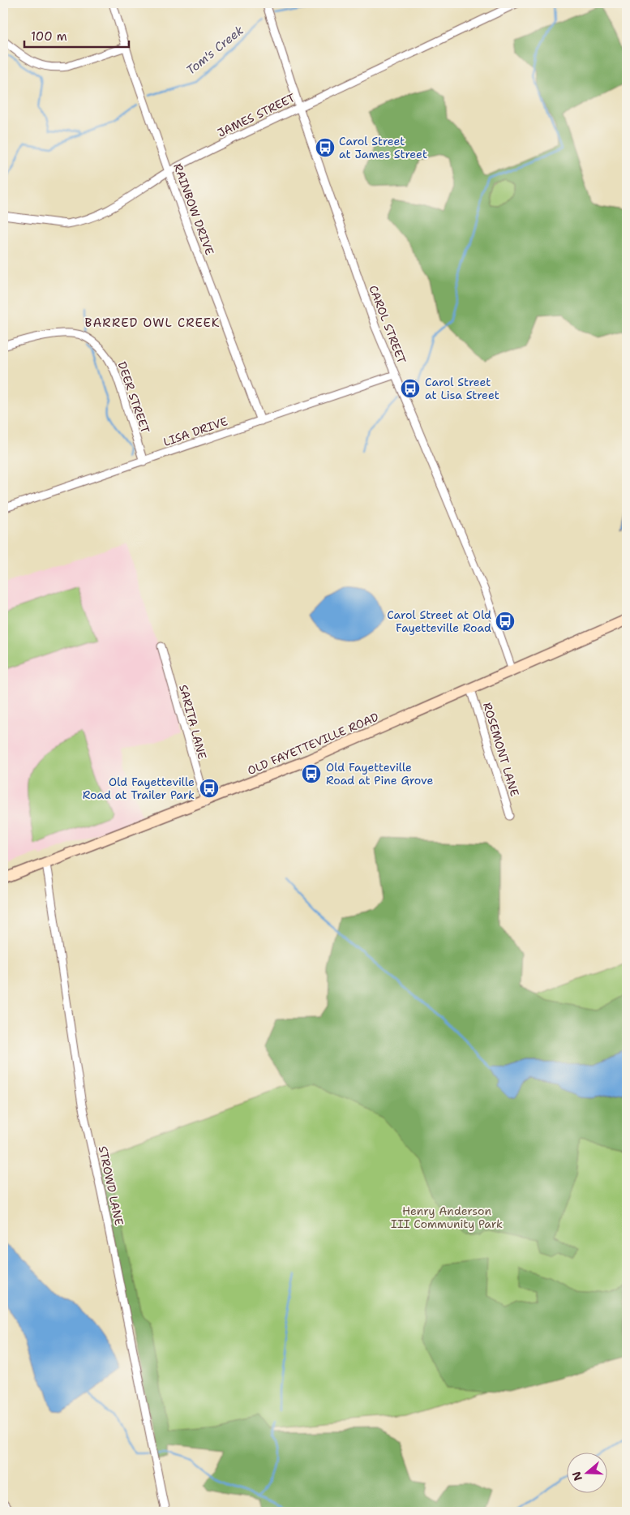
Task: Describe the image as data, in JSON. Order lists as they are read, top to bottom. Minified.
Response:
{"streets":{"street":["JAMES STREET","RAINBOW DRIVE","CAROL STREET","DEER STREET","LISA DRIVE","SARITA LANE","OLD FAYETTEVILLE ROAD","ROSEMONT LANE","STROWD LANE"]},"crossings":[["JAMES STREET","RAINBOW DRIVE"],["JAMES STREET","CAROL STREET"],["RAINBOW DRIVE","LISA DRIVE"],["CAROL STREET","LISA DRIVE"],["CAROL STREET","OLD FAYETTEVILLE ROAD"],["DEER STREET","LISA DRIVE"],["SARITA LANE","OLD FAYETTEVILLE ROAD"],["OLD FAYETTEVILLE ROAD","ROSEMONT LANE"],["OLD FAYETTEVILLE ROAD","STROWD LANE"]],"districts":["BARRED OWL CREEK"],"water":["Tom's Creek"],"parks":["Henry Anderson III Community Park"],"places":{"bus stop":["Carol Street at James Street","Carol Street at Lisa Street","Carol Street at Old Fayetteville Road","Old Fayetteville Road at Pine Grove","Old Fayetteville Road at Trailer Park"]},"scale_bar":"100 m","north":"left"}
